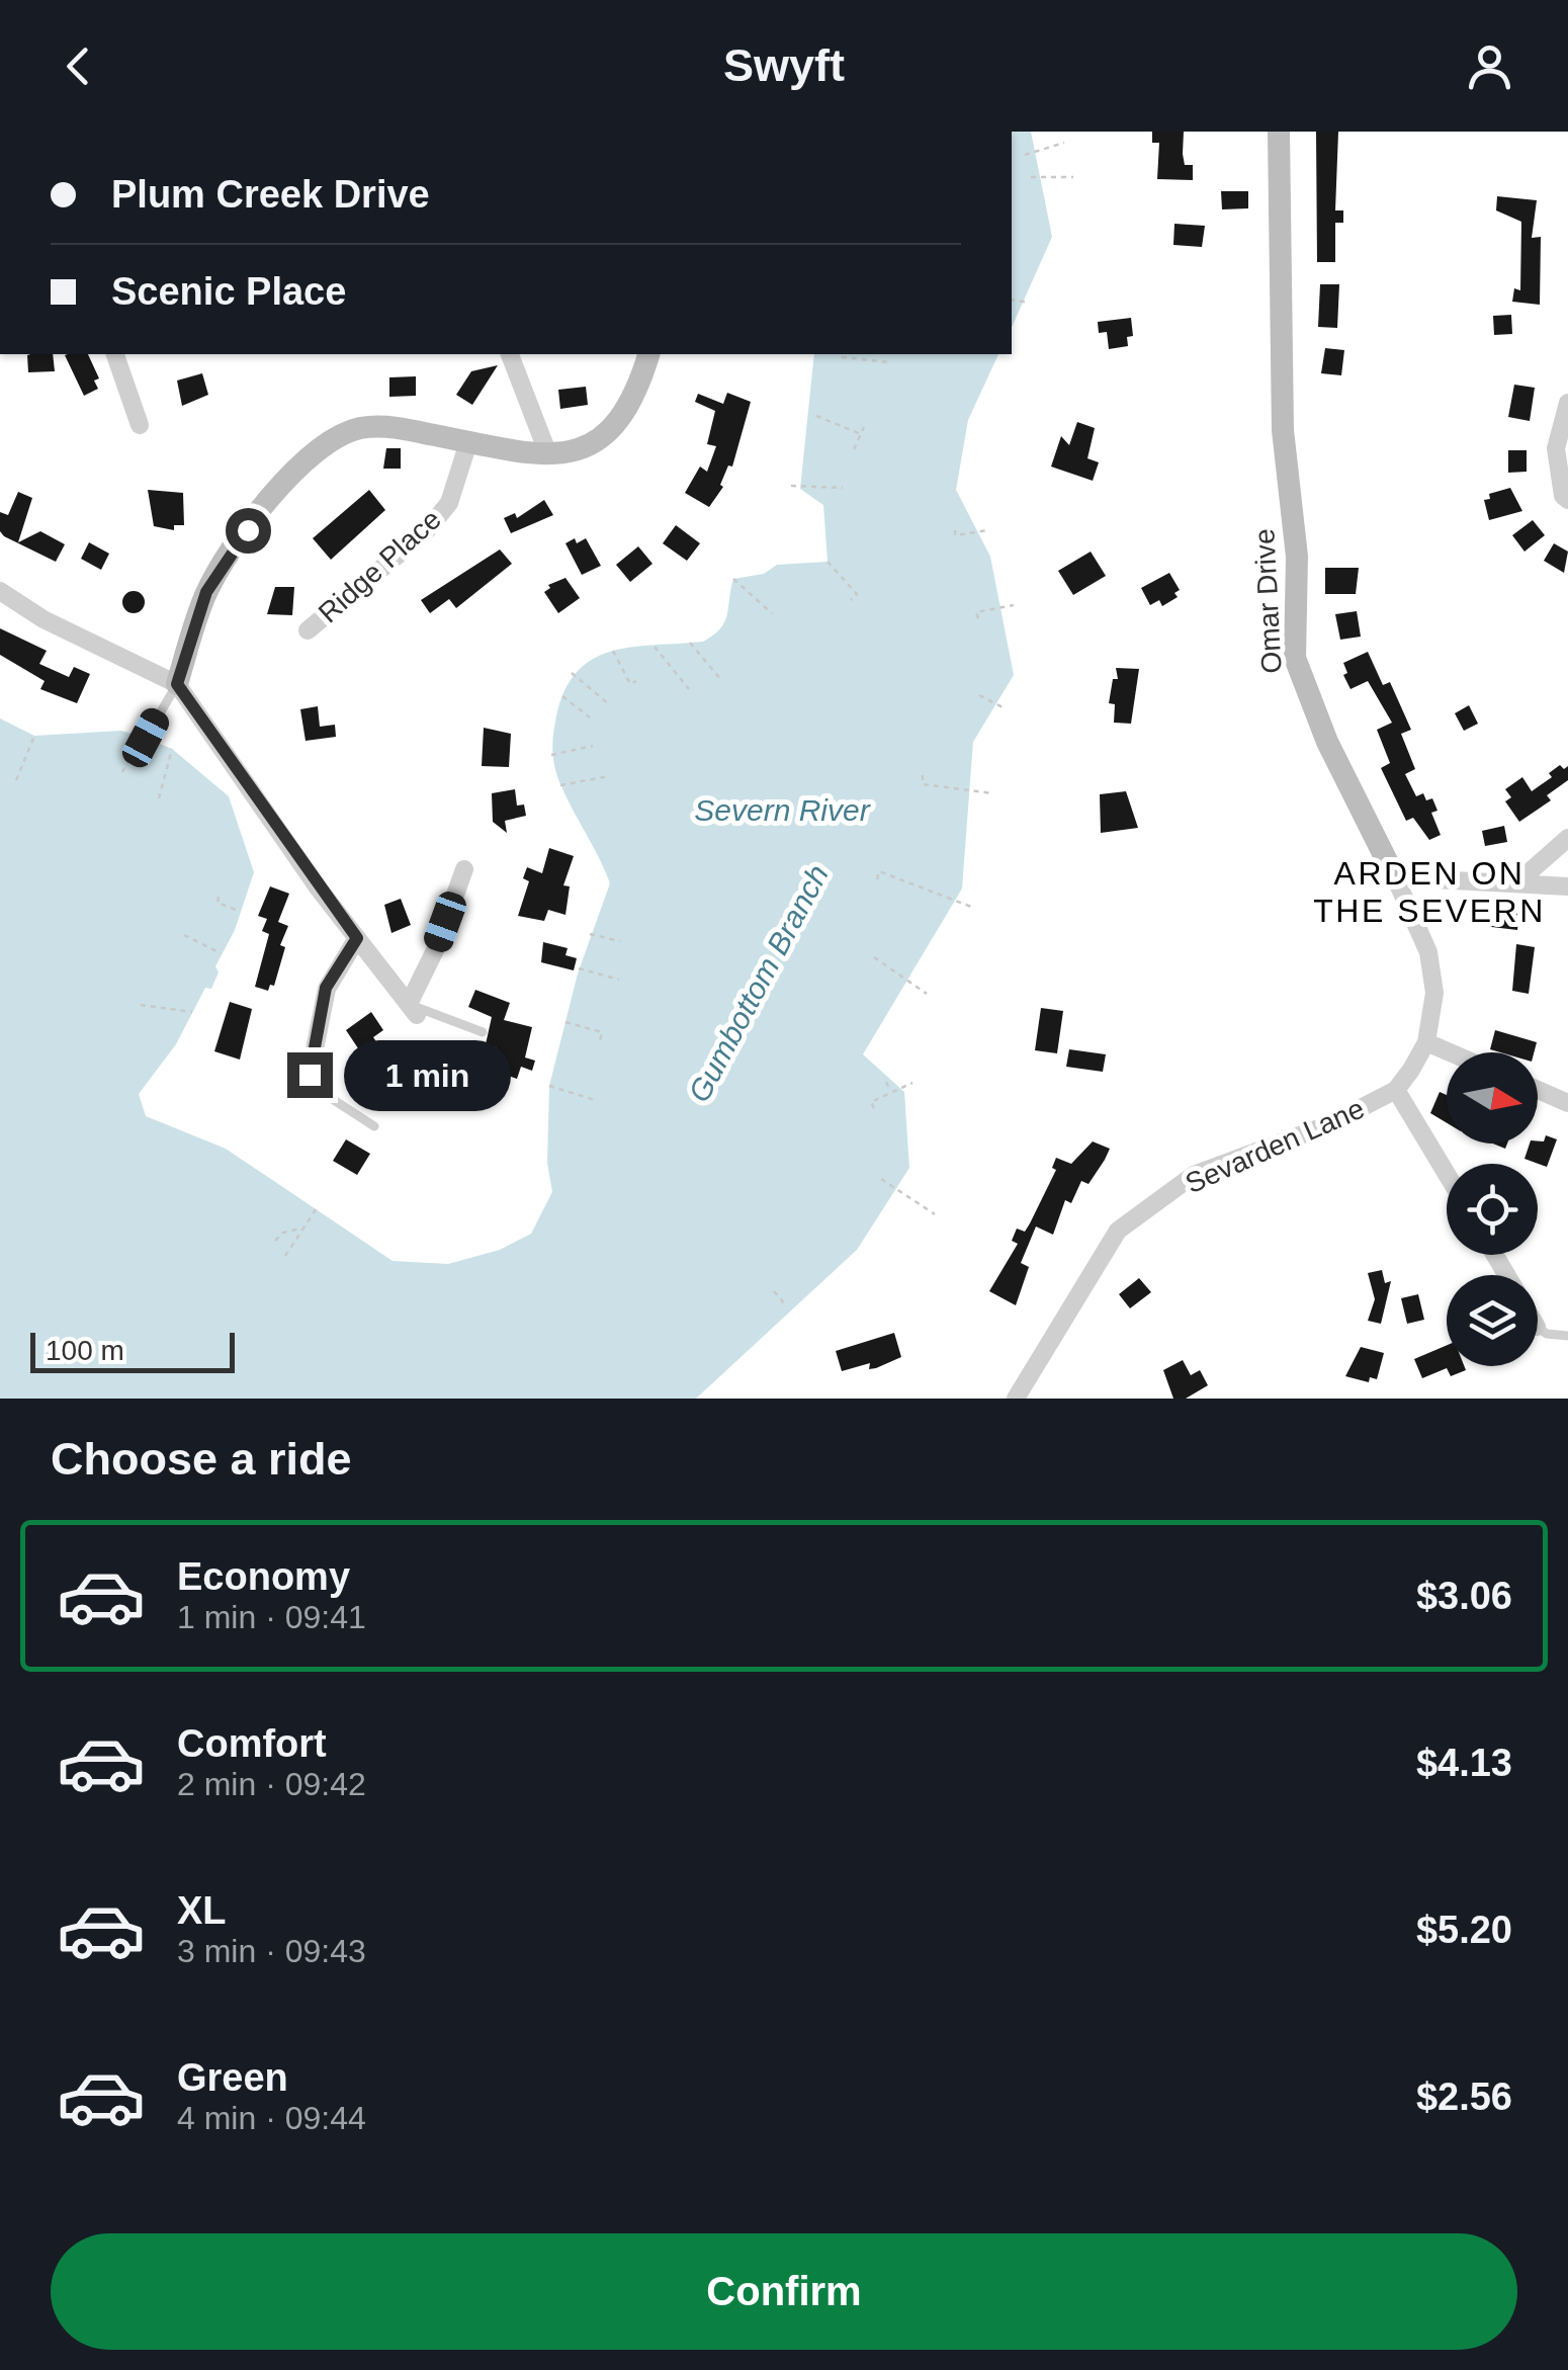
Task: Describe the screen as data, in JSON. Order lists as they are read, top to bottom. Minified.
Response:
{"streets":{"street":["Ridge Place","Omar Drive","Sevarden Lane"]},"crossings":[["Omar Drive","Sevarden Lane"]],"districts":["ARDEN ON THE SEVERN"],"water":["Severn River","Gumbottom Branch"],"scale_bar":"100 m","north":"right","page":{"header":"Swyft","banner":["Plum Creek Drive","Scenic Place"],"bubble":"1 min","scale":"100 m","heading":"Choose a ride","list":[{"name":"Economy","note":"1 min · 09:41","value":"$3.06"},{"name":"Comfort","note":"2 min · 09:42","value":"$4.13"},{"name":"XL","note":"3 min · 09:43","value":"$5.20"},{"name":"Green","note":"4 min · 09:44","value":"$2.56"}],"buttons":"Confirm"}}
